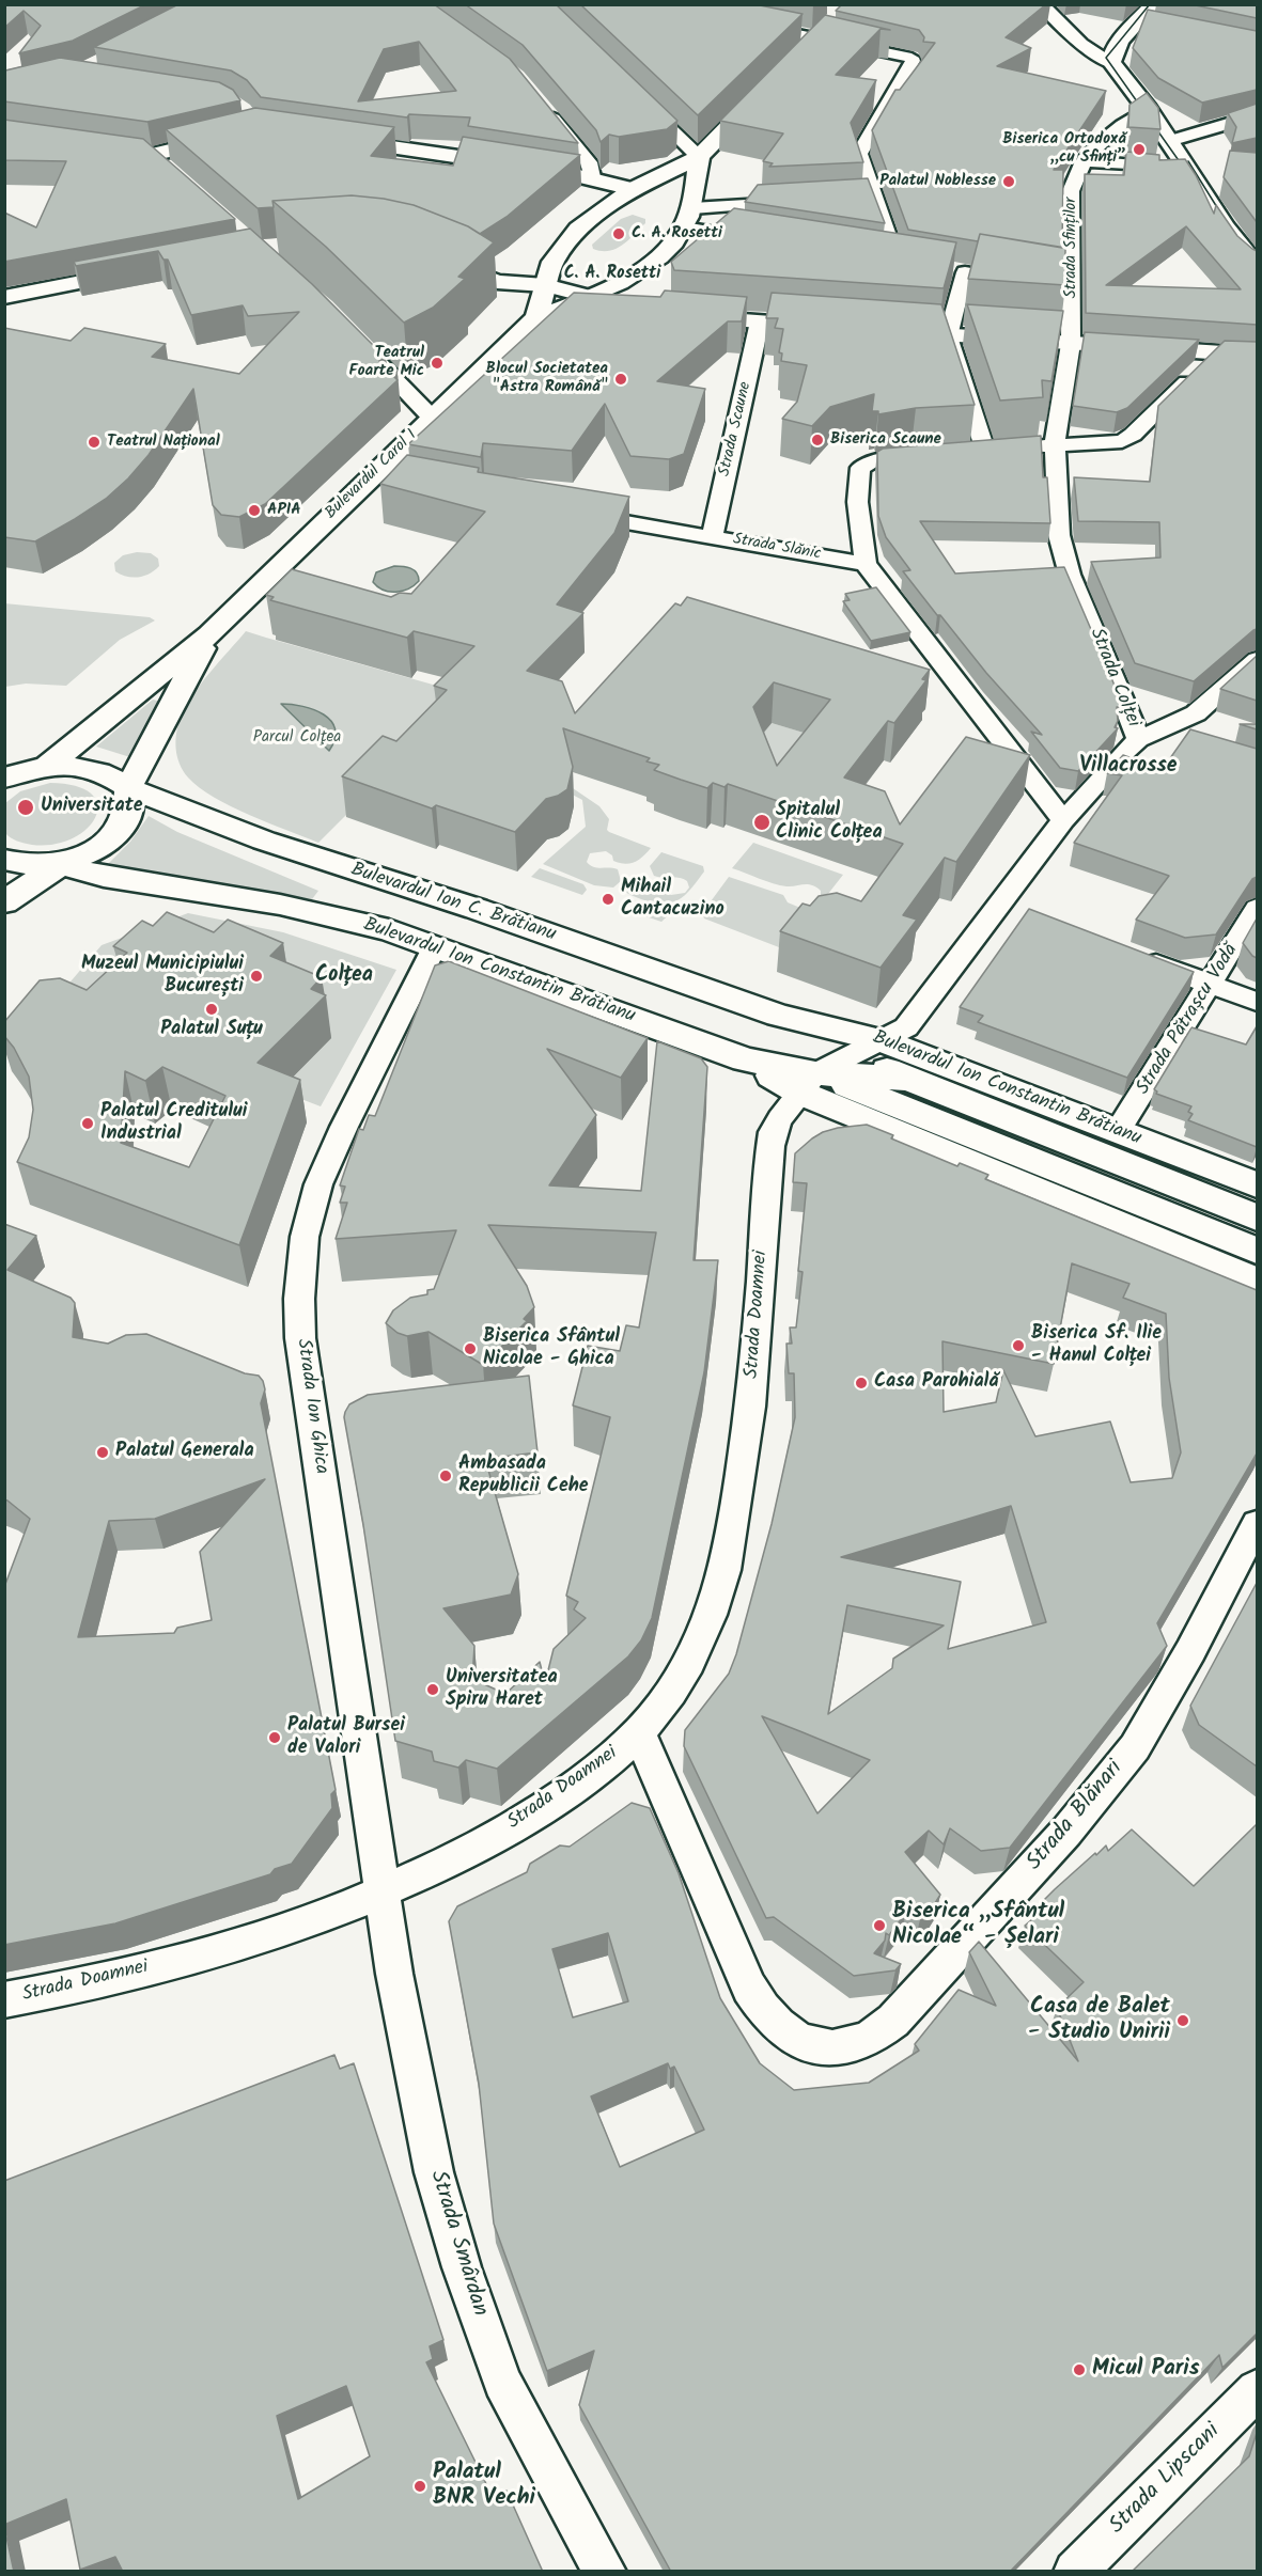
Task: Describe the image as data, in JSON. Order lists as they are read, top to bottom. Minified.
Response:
{"streets":{"main road":["Bulevardul Carol I","Bulevardul Ion C. Brătianu","Bulevardul Ion Constantin Brătianu"],"street":["Strada Sfinților","Strada Scaune","Strada Slănic","Strada Colței","Strada Pătrașcu Vodă","Strada Doamnei","Strada Ion Ghica","Strada Blănari","Strada Smârdan","Strada Lipscani"]},"crossings":[["Strada Sfinților","Strada Colței"],["Strada Scaune","Strada Slănic"],["Bulevardul Carol I","Bulevardul Ion C. Brătianu"],["Strada Colței","Bulevardul Ion Constantin Brătianu"],["Strada Colței","Strada Doamnei"],["Bulevardul Ion C. Brătianu","Bulevardul Ion Constantin Brătianu"],["Bulevardul Ion Constantin Brătianu","Strada Pătrașcu Vodă"],["Bulevardul Ion Constantin Brătianu","Strada Doamnei"],["Bulevardul Ion Constantin Brătianu","Strada Ion Ghica"],["Strada Doamnei","Strada Ion Ghica"],["Strada Doamnei","Strada Blănari"],["Strada Doamnei","Strada Smârdan"],["Strada Ion Ghica","Strada Smârdan"]],"districts":["C. A. Rosetti","Villacrosse","Colțea"],"parks":["Parcul Colţea"],"places":["Biserica Ortodoxă „cu Sfinți”","Palatul Noblesse","C. A. Rosetti","Teatrul Foarte Mic","Blocul Societatea \"Astra Română\"","Biserica Scaune","Teatrul Național","APIA","Universitate","Spitalul Clinic Colțea","Mihail Cantacuzino","Muzeul Municipiului București","Palatul Suțu","Palatul Creditului Industrial","Biserica Sf. Ilie - Hanul Colței","Biserica Sfântul Nicolae - Ghica","Casa Parohială","Palatul Generala","Ambasada Republicii Cehe","Universitatea Spiru Haret","Palatul Bursei de Valori","Biserica „Sfântul Nicolae“ - Șelari","Casa de Balet - Studio Unirii","Micul Paris","Palatul BNR Vechi"]}
